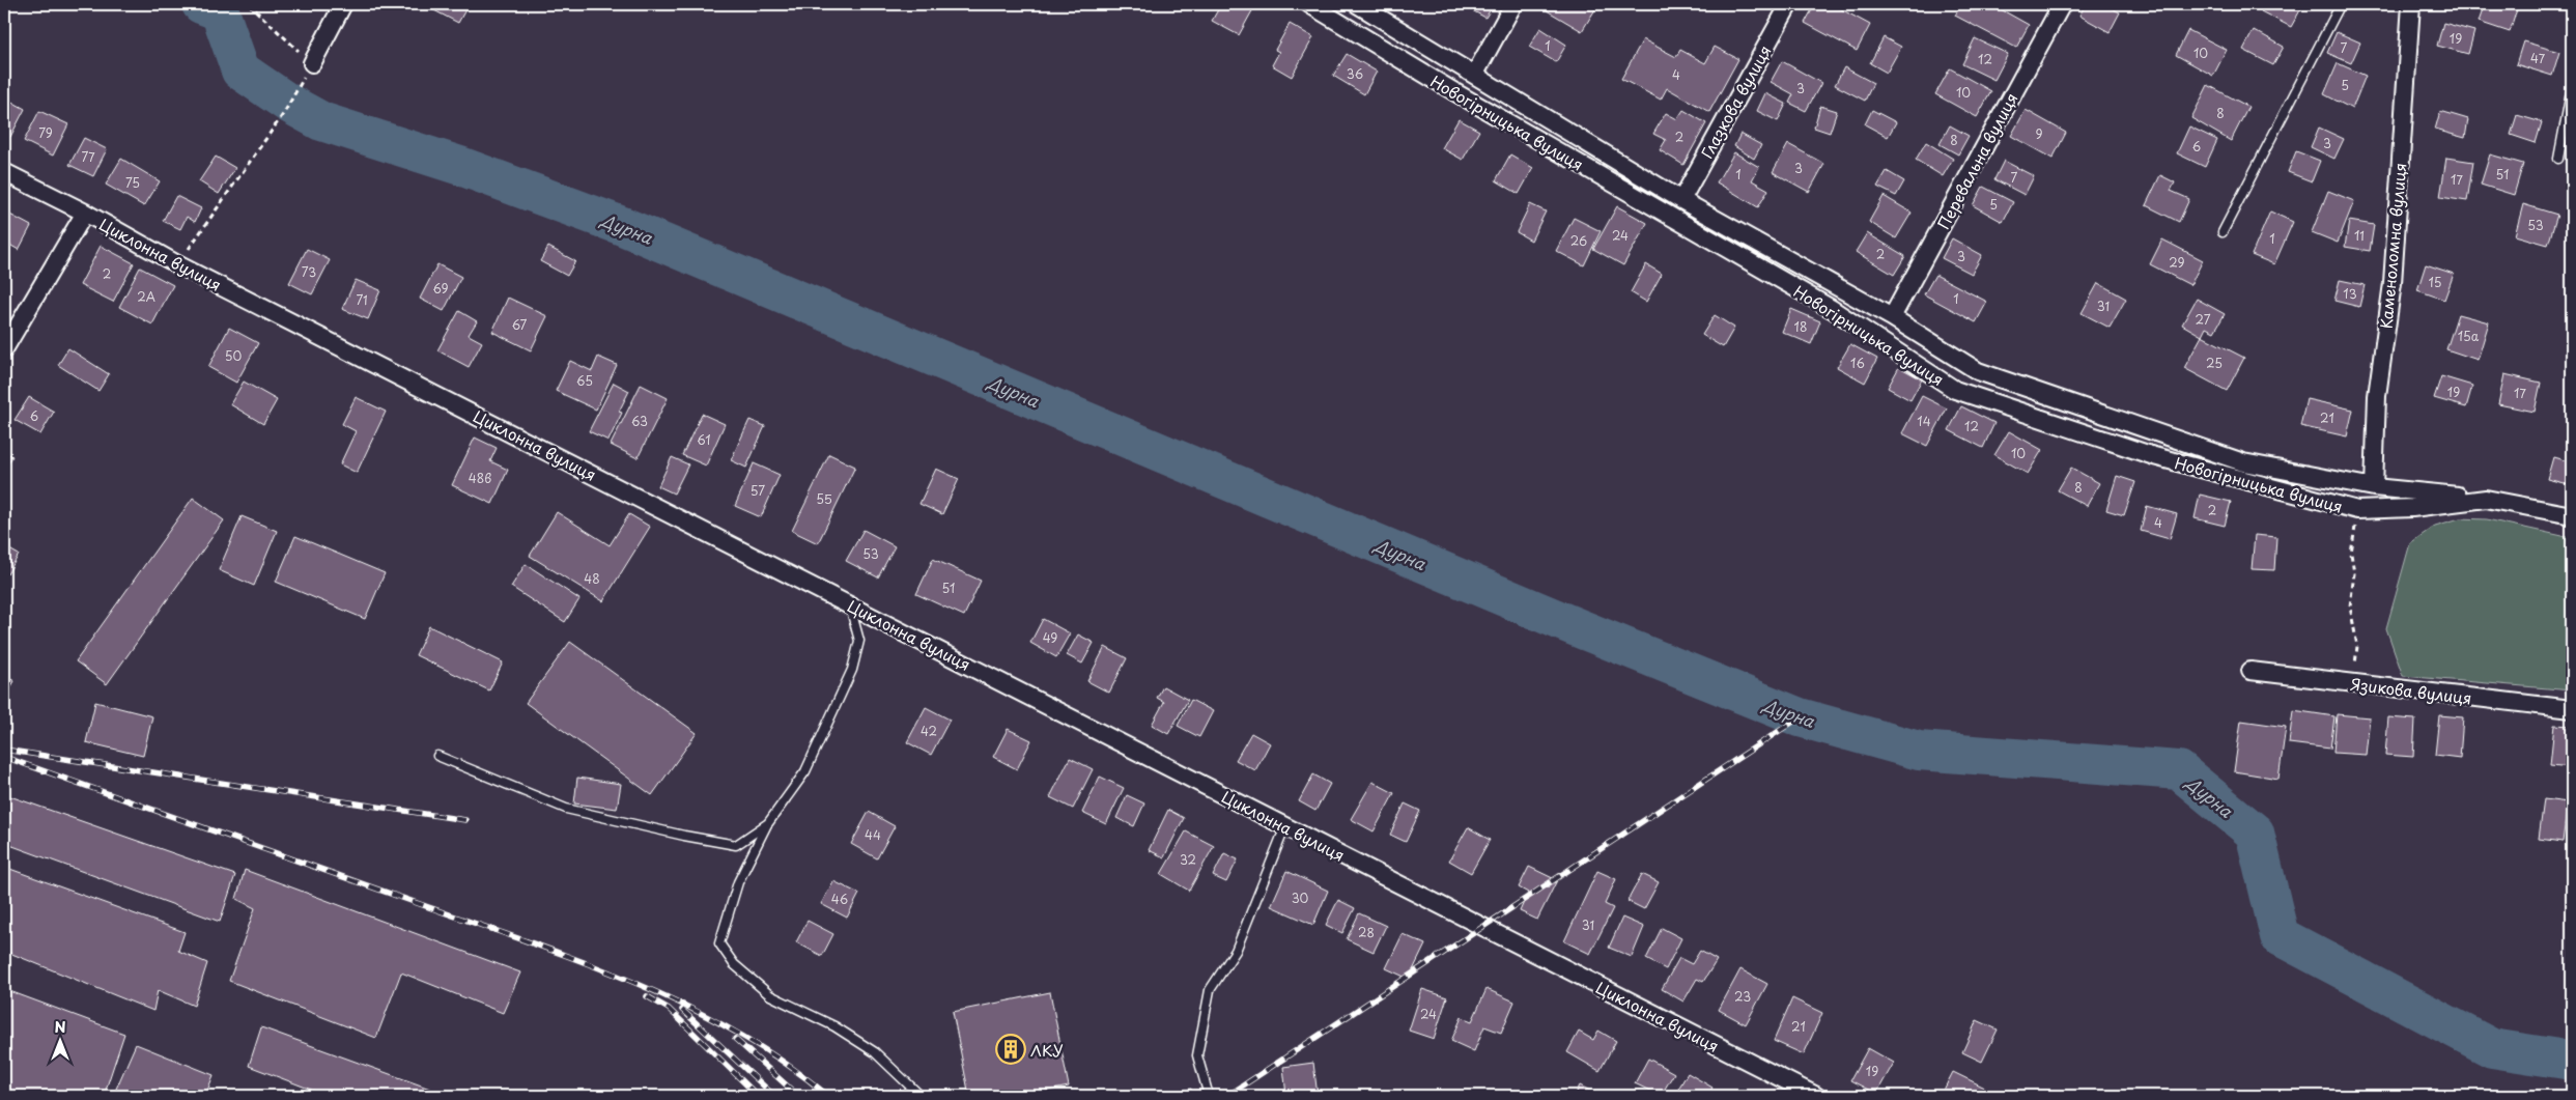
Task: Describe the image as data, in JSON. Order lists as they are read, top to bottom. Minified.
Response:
{"streets":{"street":["Глазкова вулиця","Новогірницька вулиця","Перевальна вулиця","Каменоломна вулиця","Циклонна вулиця","Язикова вулиця"]},"crossings":[["Глазкова вулиця","Новогірницька вулиця"],["Новогірницька вулиця","Перевальна вулиця"],["Новогірницька вулиця","Каменоломна вулиця"]],"water":["Дурна"],"places":{"building":["ЛКУ"]},"house_numbers":["19","1","7","10","47","12","36","4","5","3","10","8","79","9","2","8","3","6","77","3","1","51","7","17","75","5","53","24","11","1","26","2","3","29","73","2","15","69","13","2А","1","71","31","27","67","18","15а","50","16","25","65","19","17","6","21","63","14","12","61","10","48в","8","57","55","2","4","53","48","51","49","42","44","32","30","46","31","28","23","24","21","19"],"north":"top"}
